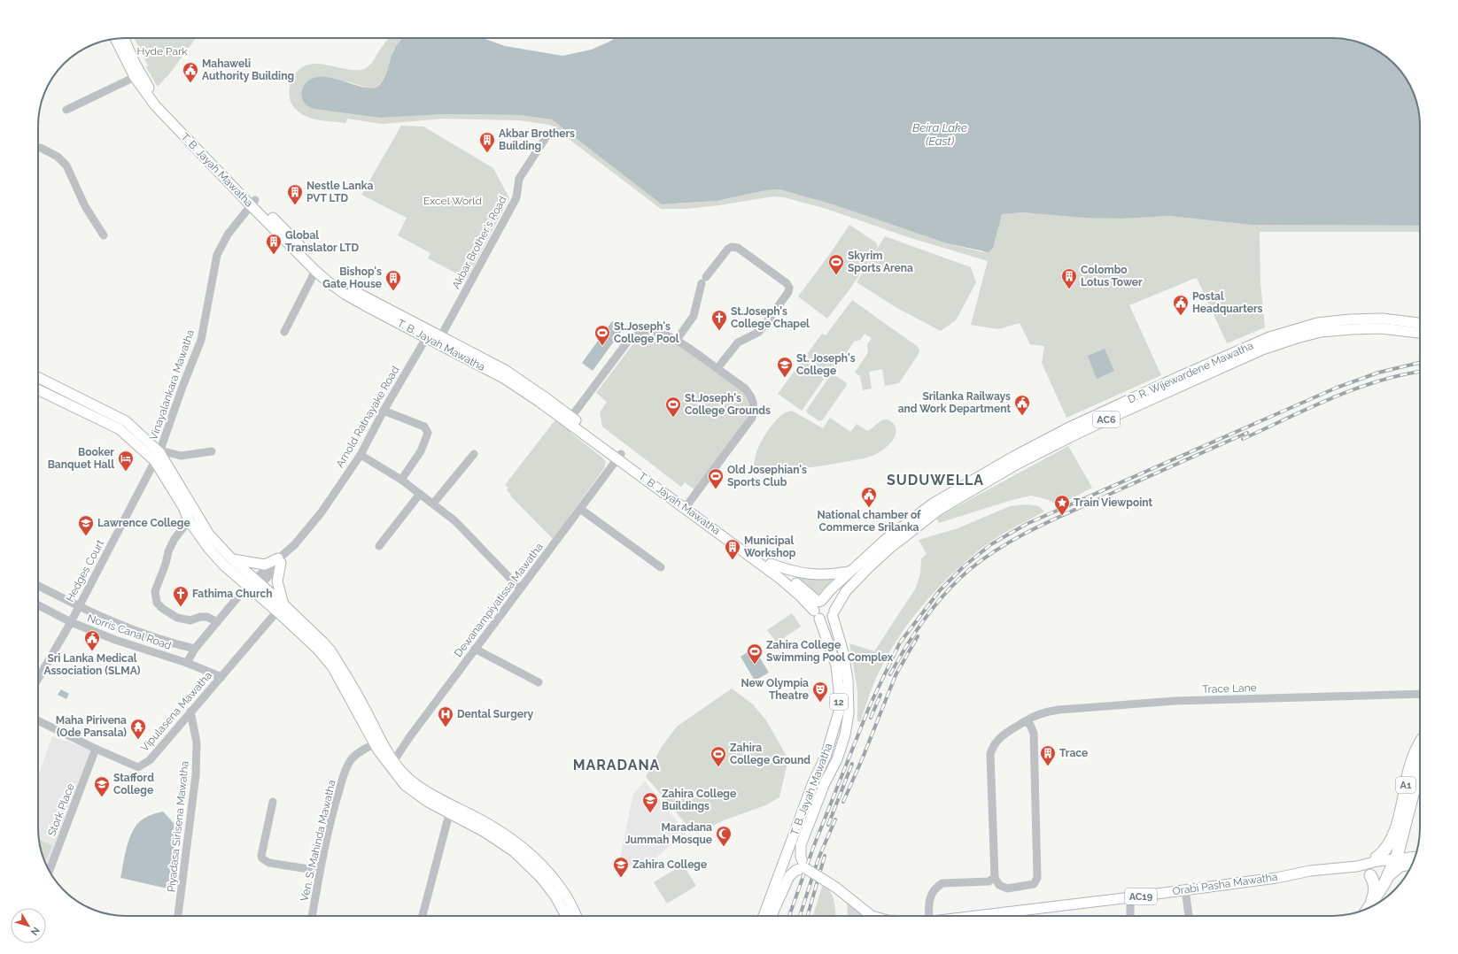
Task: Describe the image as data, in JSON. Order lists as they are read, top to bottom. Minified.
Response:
{"streets":{"highway":["A1"],"main road":["T. B. Jayah Mawatha","D. R. Wijewardene Mawatha","AC6","12","Orabi Pasha Mawatha","AC19"],"street":["Akbar Brother's Road","Vinayalankara Mawatha","Arnold Ratnayake Road","Hedges Court","Dewanampiyatissa Mawatha","Norris Canal Road","Trace Lane","Vipulasena Mawatha","Stork Place","Piyadasa Sirisena Mawatha","Ven. S. Mahinda Mawatha"]},"crossings":[["T. B. Jayah Mawatha","Akbar Brother's Road"],["T. B. Jayah Mawatha","D. R. Wijewardene Mawatha"],["T. B. Jayah Mawatha","Vinayalankara Mawatha"],["T. B. Jayah Mawatha","Arnold Ratnayake Road"],["T. B. Jayah Mawatha","Dewanampiyatissa Mawatha"],["T. B. Jayah Mawatha","Orabi Pasha Mawatha"],["Vinayalankara Mawatha","Hedges Court"],["Arnold Ratnayake Road","Norris Canal Road"],["Hedges Court","Norris Canal Road"],["Norris Canal Road","Vipulasena Mawatha"],["Vipulasena Mawatha","Stork Place"],["Vipulasena Mawatha","Piyadasa Sirisena Mawatha"],["A1","Orabi Pasha Mawatha"]],"districts":["SUDUWELLA","MARADANA"],"water":["Beira Lake (East)"],"parks":["Hyde Park","Excel World"],"places":{"public building":["Mahaweli Authority Building","Postal Headquarters","Srilanka Railways and Work Department","National chamber of Commerce Srilanka","Sri Lanka Medical Association (SLMA)"],"building":["Akbar Brothers Building","Nestle Lanka PVT LTD","Global Translator LTD","Colombo Lotus Tower","Bishop's Gate House","Municipal Workshop","Trace"],"sports":["Skyrim Sports Arena","St.Joseph's College Pool","St.Joseph's College Grounds","Old Josephian's Sports Club","Zahira College Swimming Pool Complex","Zahira College Ground"],"church":["St.Joseph's College Chapel","Fathima Church"],"school or university":["St. Joseph's College","Lawrence College","Stafford College","Zahira College Buildings","Zahira College"],"hotel":["Booker Banquet Hall"],"place":["Train Viewpoint"],"theatre":["New Olympia Theatre"],"hospital":["Dental Surgery"],"temple":["Maha Pirivena (Ode Pansala)"],"mosque":["Maradana Jummah Mosque"]},"north":"bottom right"}
